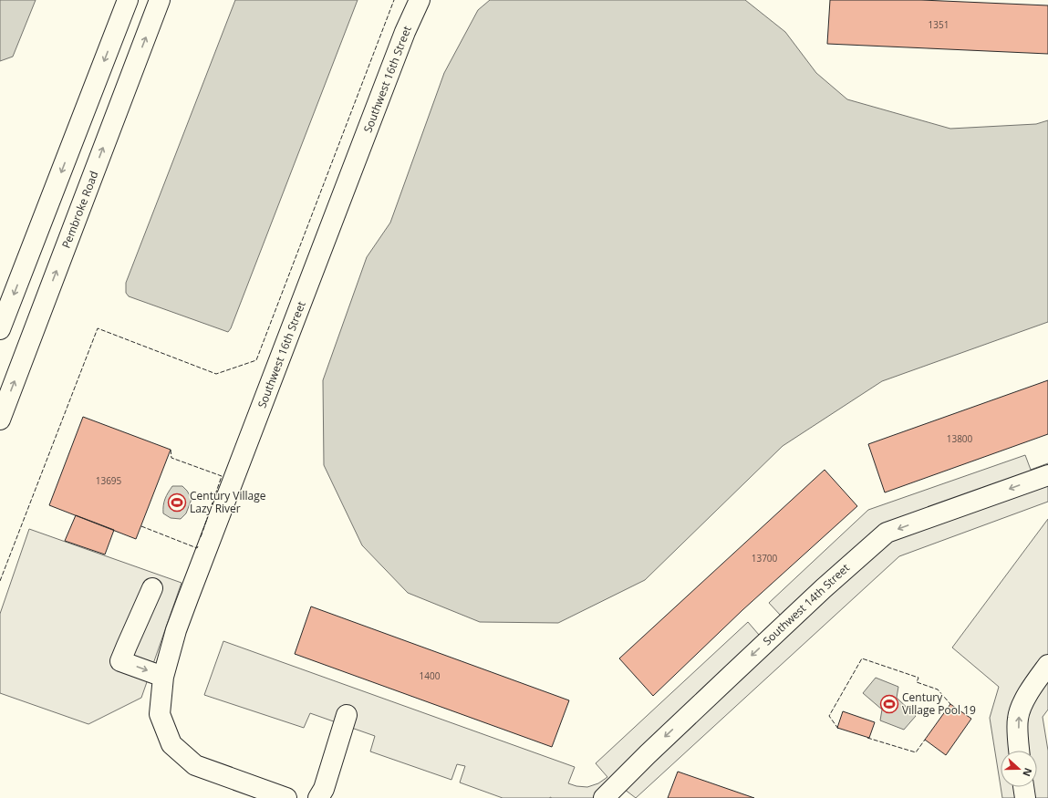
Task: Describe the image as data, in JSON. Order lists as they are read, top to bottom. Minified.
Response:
{"streets":{"street":["Southwest 16th Street","Pembroke Road","Southwest 14th Street"]},"one_way":["Southwest 14th Street"],"places":{"sports":["Century Village Lazy River","Century Village Pool 19"]},"house_numbers":["1351","13800","13695","13700","1400"],"north":"right"}
